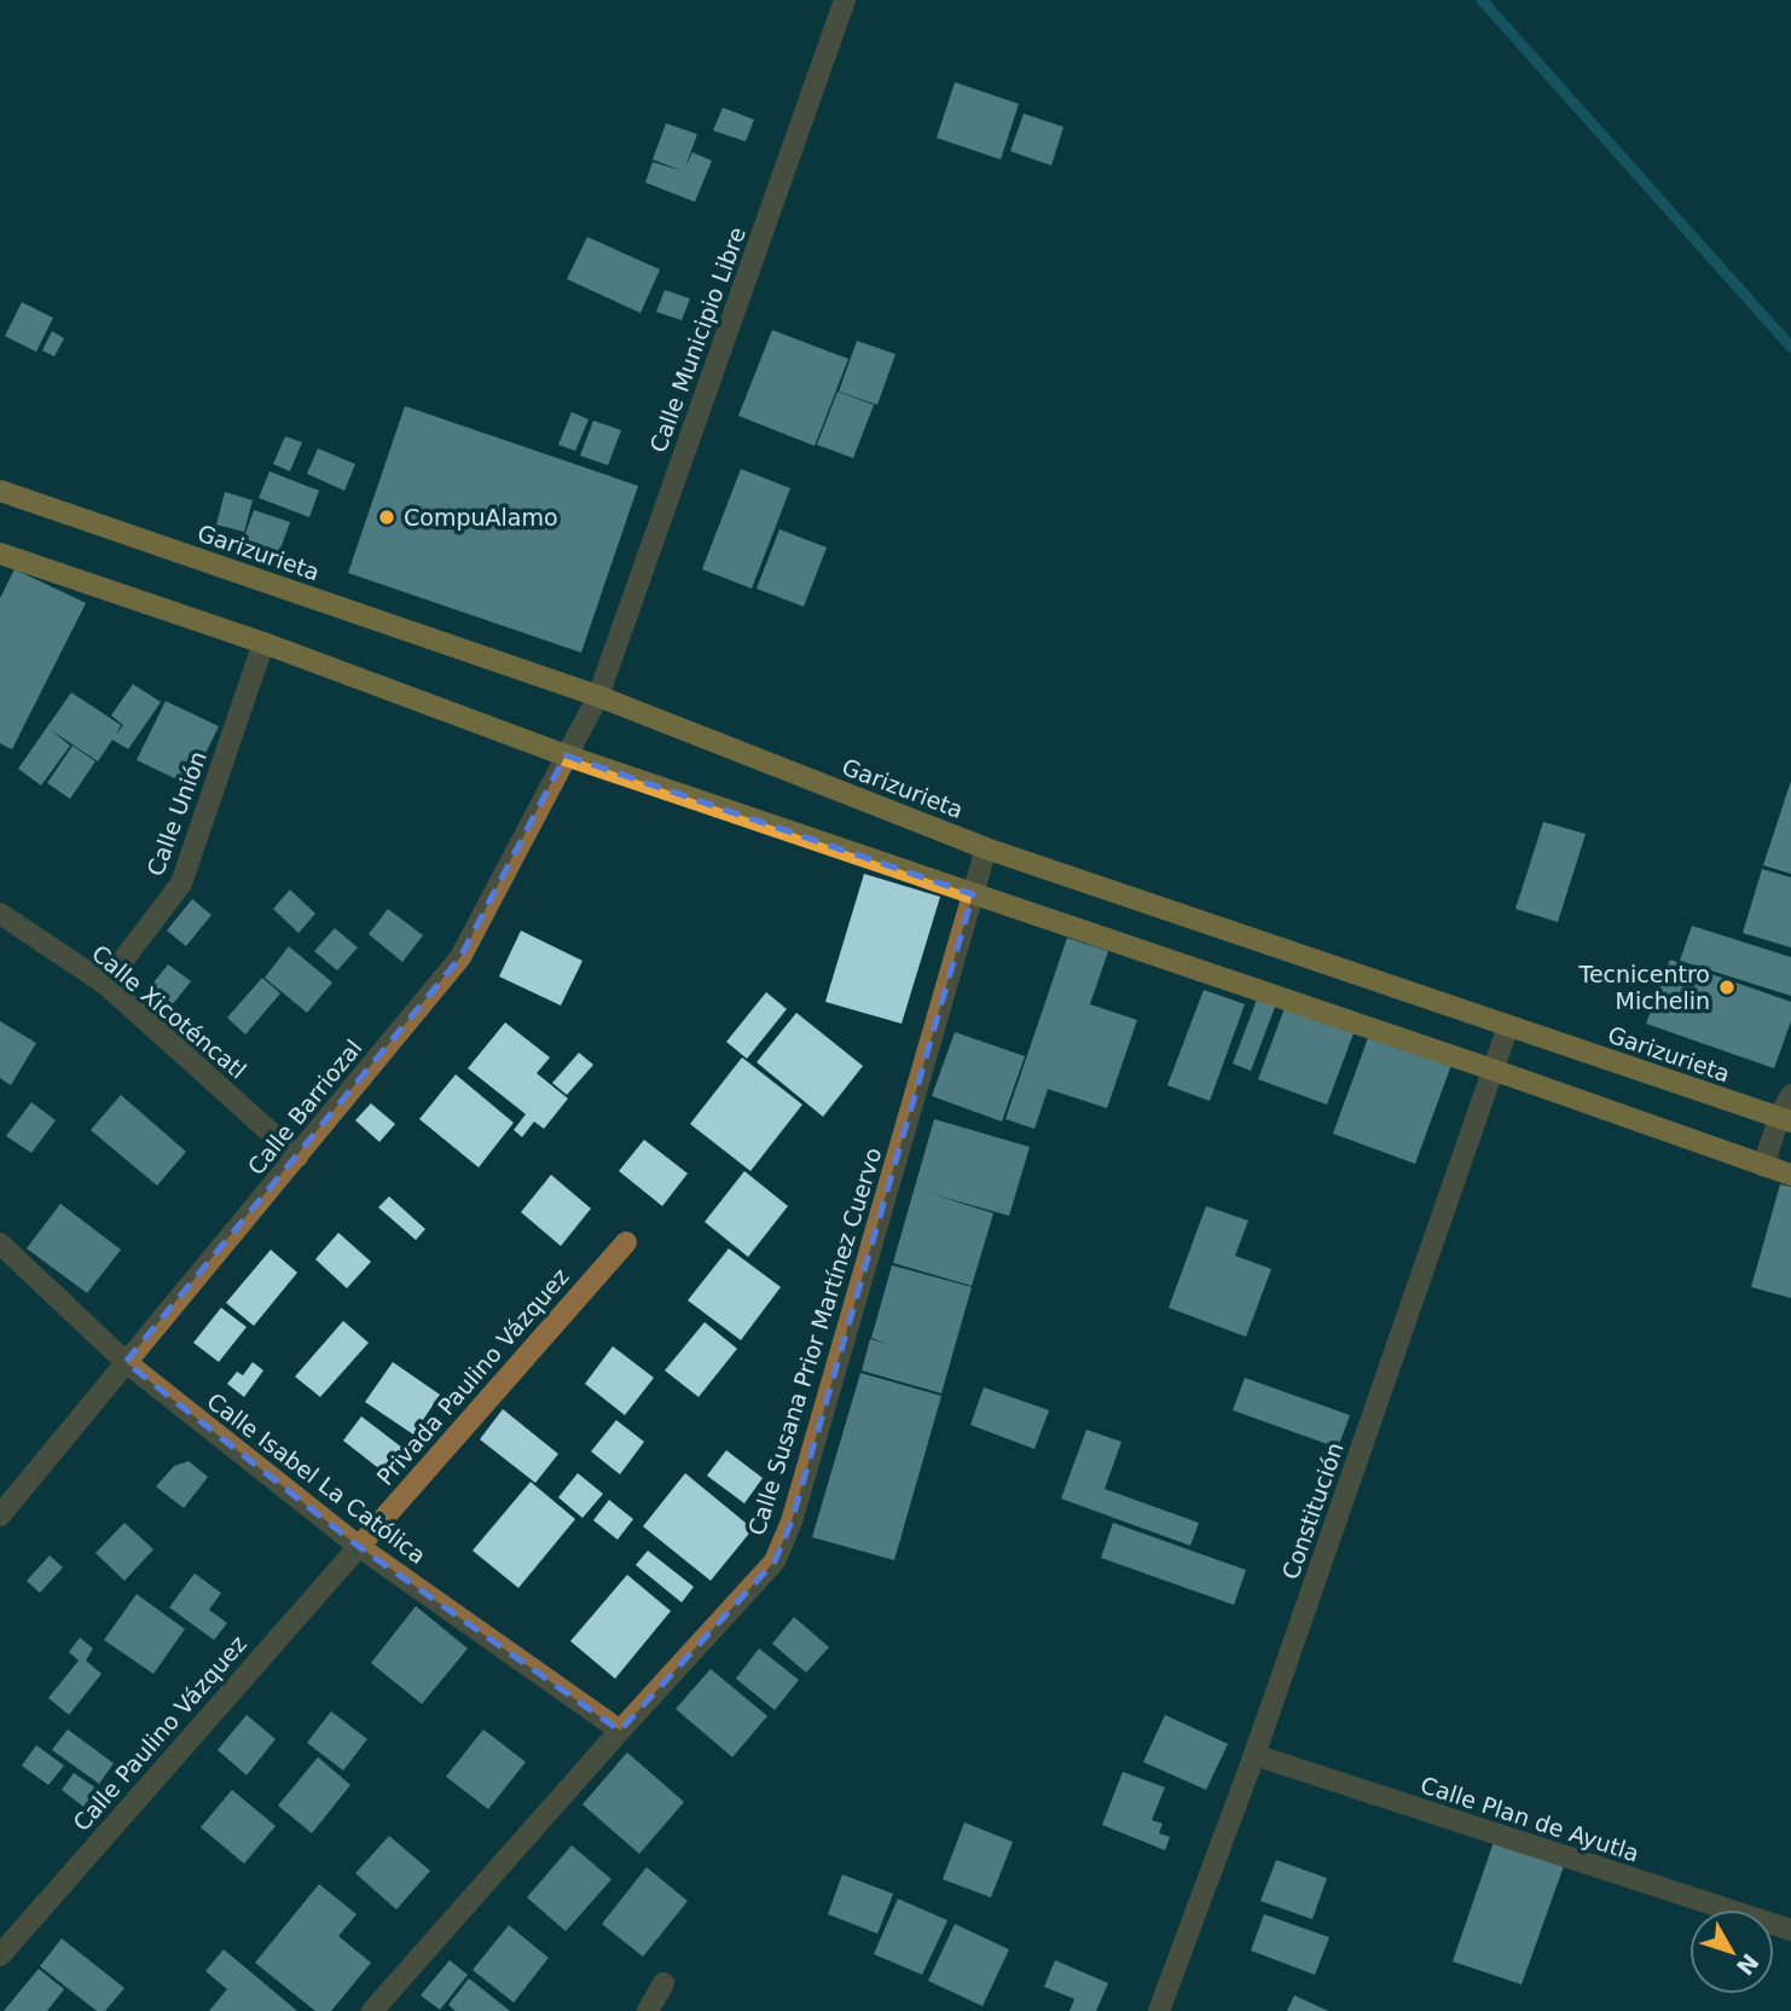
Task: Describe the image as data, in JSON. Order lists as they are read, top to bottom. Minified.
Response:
{"streets":{"main road":["Garizurieta"],"street":["Calle Municipio Libre","Calle Unión","Calle Xicoténcatl","Calle Barriozal","Calle Susana Prior Martínez Cuervo","Privada Paulino Vázquez","Calle Isabel La Católica","Constitución","Calle Paulino Vázquez","Calle Plan de Ayutla"]},"crossings":[["Calle Municipio Libre","Garizurieta"],["Calle Municipio Libre","Calle Barriozal"],["Garizurieta","Calle Barriozal"],["Garizurieta","Calle Susana Prior Martínez Cuervo"],["Garizurieta","Constitución"],["Calle Unión","Calle Xicoténcatl"],["Calle Xicoténcatl","Calle Barriozal"],["Calle Barriozal","Calle Isabel La Católica"],["Calle Susana Prior Martínez Cuervo","Calle Isabel La Católica"],["Privada Paulino Vázquez","Calle Isabel La Católica"],["Privada Paulino Vázquez","Calle Paulino Vázquez"],["Calle Isabel La Católica","Calle Paulino Vázquez"],["Constitución","Calle Plan de Ayutla"]],"places":["CompuAlamo","Tecnicentro Michelin"],"north":"bottom right"}
